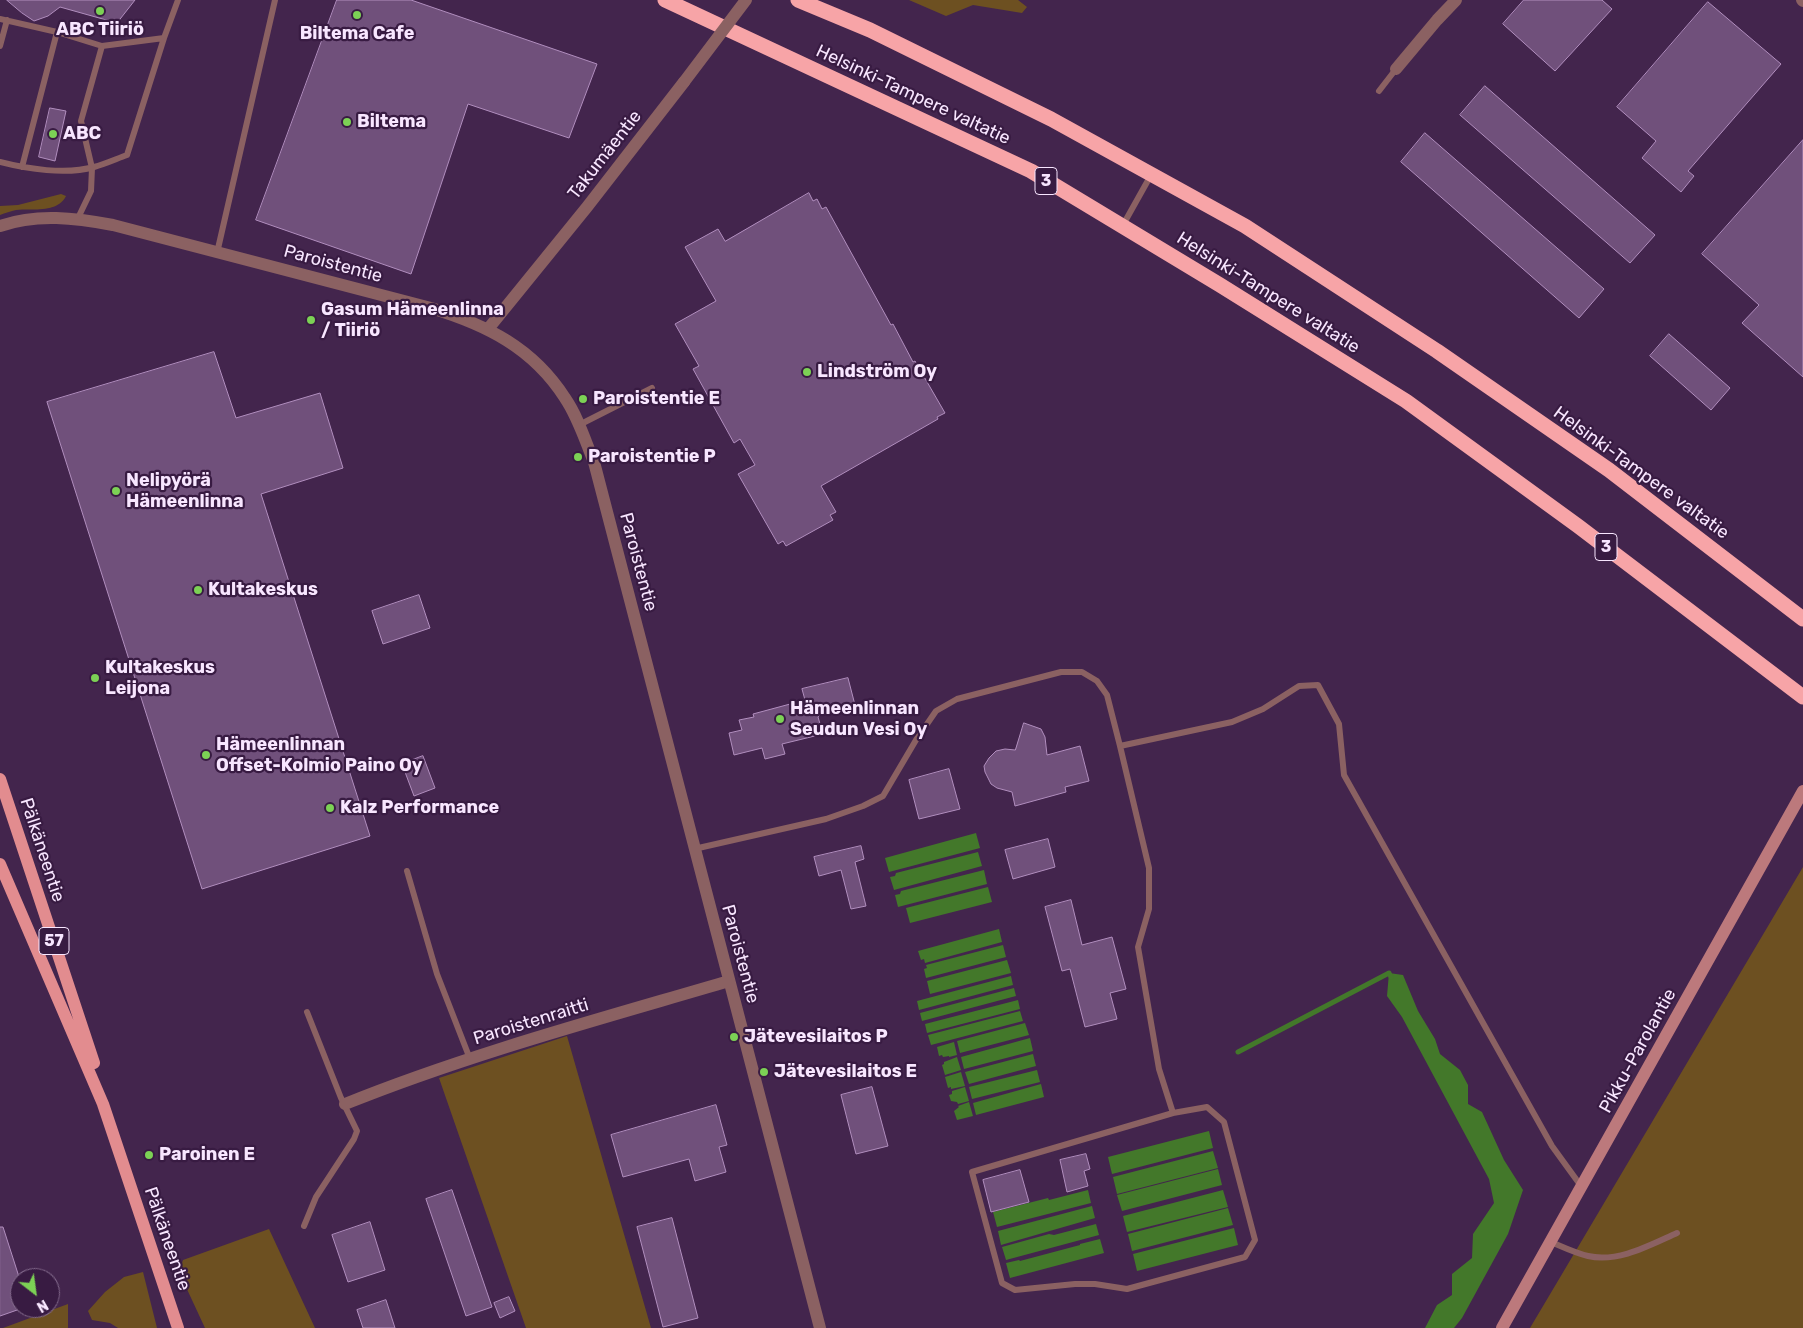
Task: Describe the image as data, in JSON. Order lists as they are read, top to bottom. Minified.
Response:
{"streets":{"highway":["Helsinki-Tampere valtatie","3"],"main road":["Pälkäneentie","57","Pikku-Parolantie"],"street":["Takumäentie","Paroistentie","Paroistenraitti"]},"crossings":[["Takumäentie","Paroistentie"],["Paroistentie","Paroistenraitti"]],"places":["ABC Tiiriö","Biltema Cafe","Biltema","ABC","Gasum Hämeenlinna / Tiiriö","Lindström Oy","Paroistentie E","Paroistentie P","Nelipyörä Hämeenlinna","Kultakeskus","Kultakeskus Leijona","Hämeenlinnan Seudun Vesi Oy","Hämeenlinnan Offset-Kolmio Paino Oy","Kalz Performance","Jätevesilaitos P","Jätevesilaitos E","Paroinen E"],"north":"bottom right"}
